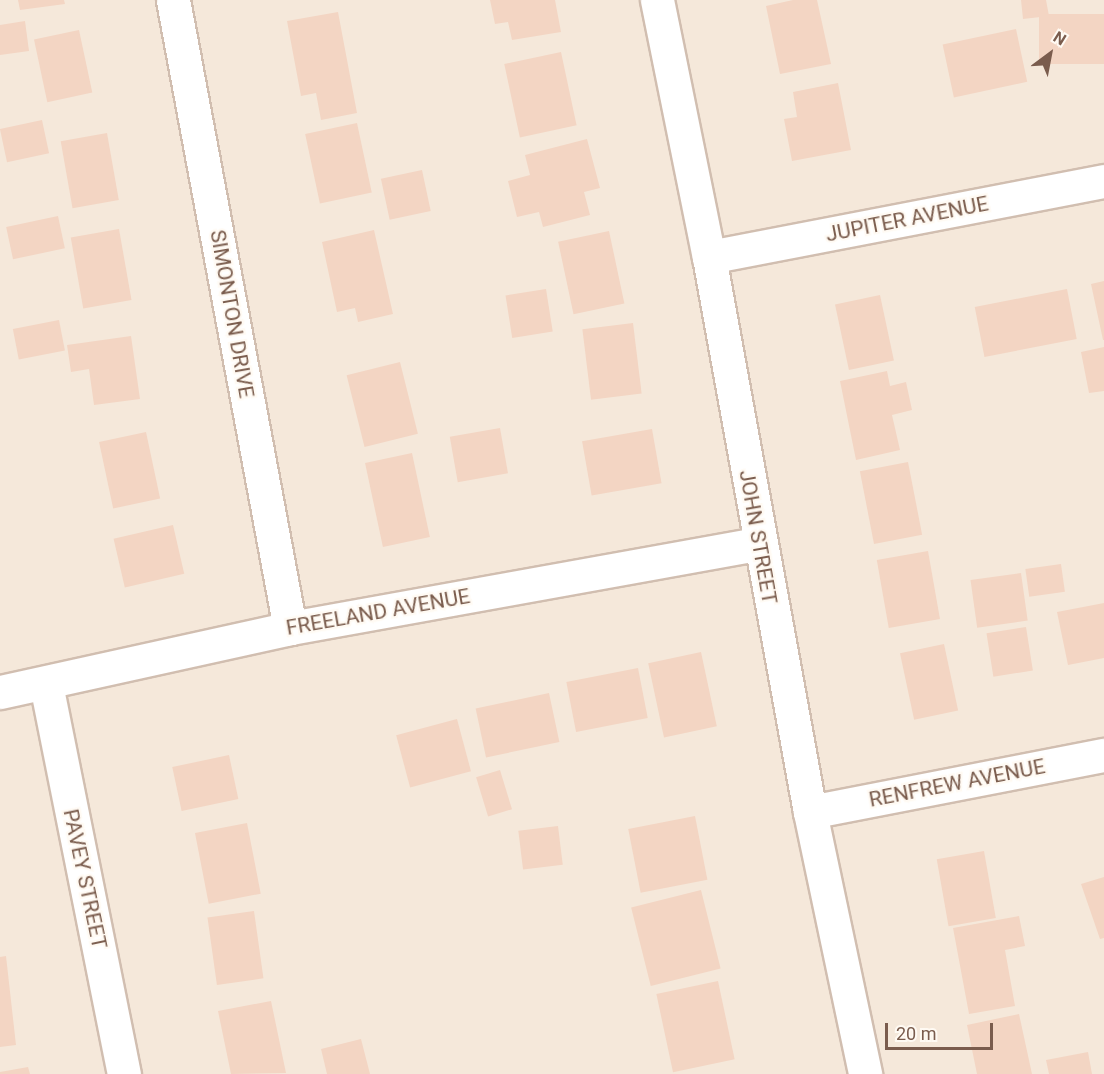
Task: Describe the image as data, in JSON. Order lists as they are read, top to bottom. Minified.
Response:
{"streets":{"street":["JUPITER AVENUE","SIMONTON DRIVE","JOHN STREET","FREELAND AVENUE","RENFREW AVENUE","PAVEY STREET"]},"crossings":[["JUPITER AVENUE","JOHN STREET"],["SIMONTON DRIVE","FREELAND AVENUE"],["JOHN STREET","FREELAND AVENUE"],["JOHN STREET","RENFREW AVENUE"],["FREELAND AVENUE","PAVEY STREET"]],"scale_bar":"20 m","north":"top right"}
